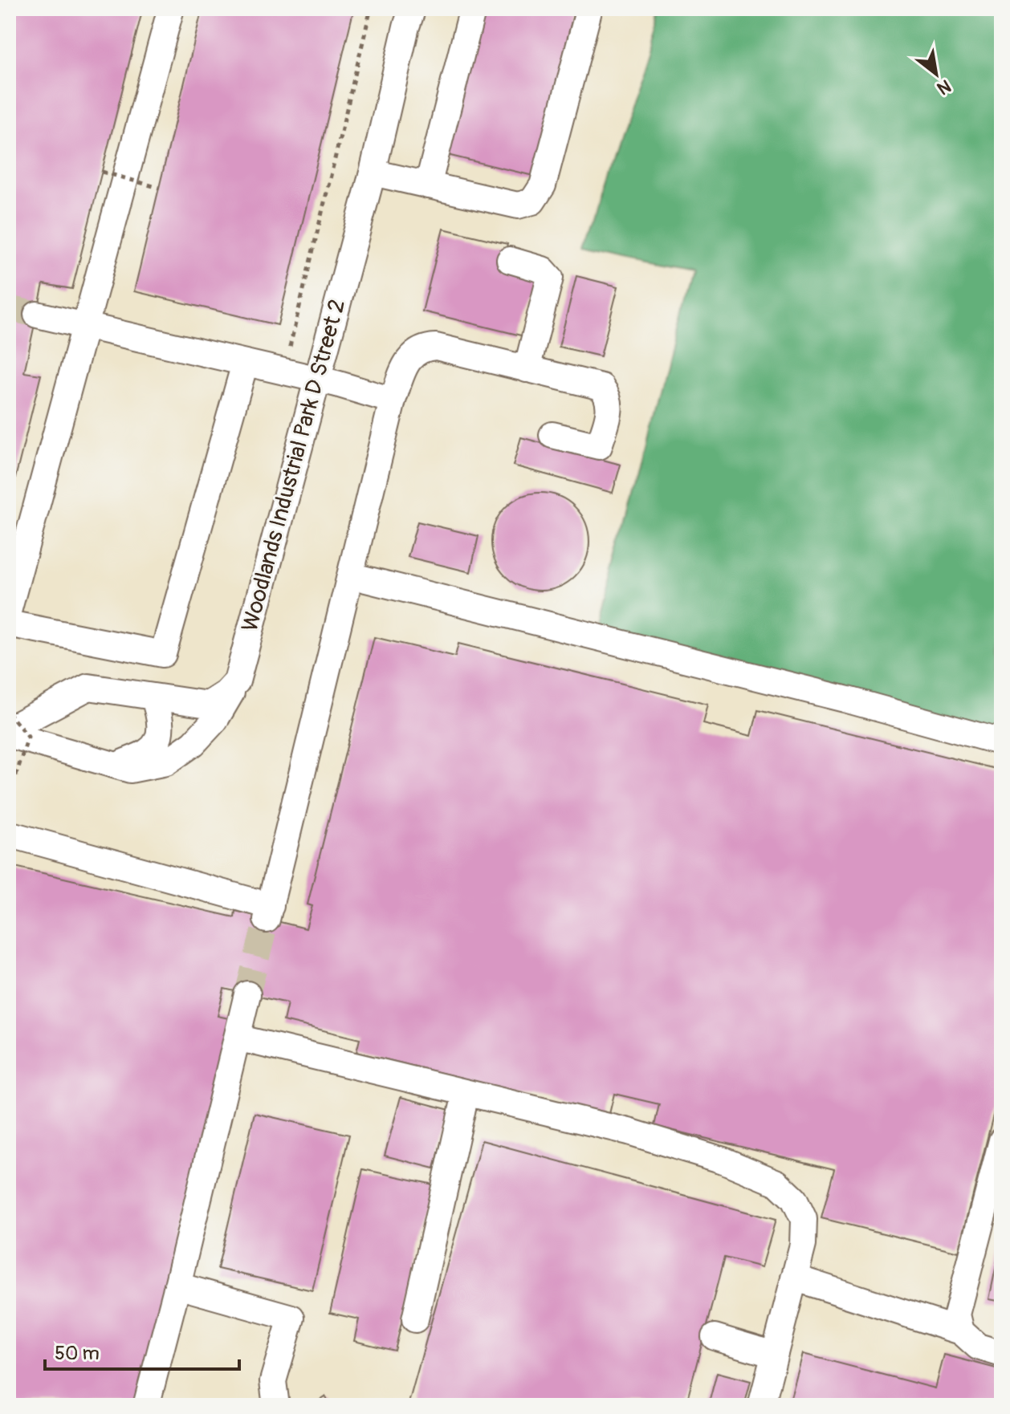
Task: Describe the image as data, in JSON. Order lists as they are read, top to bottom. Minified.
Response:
{"streets":{"street":["Woodlands Industrial Park D Street 2"]},"scale_bar":"50 m","north":"bottom right"}
